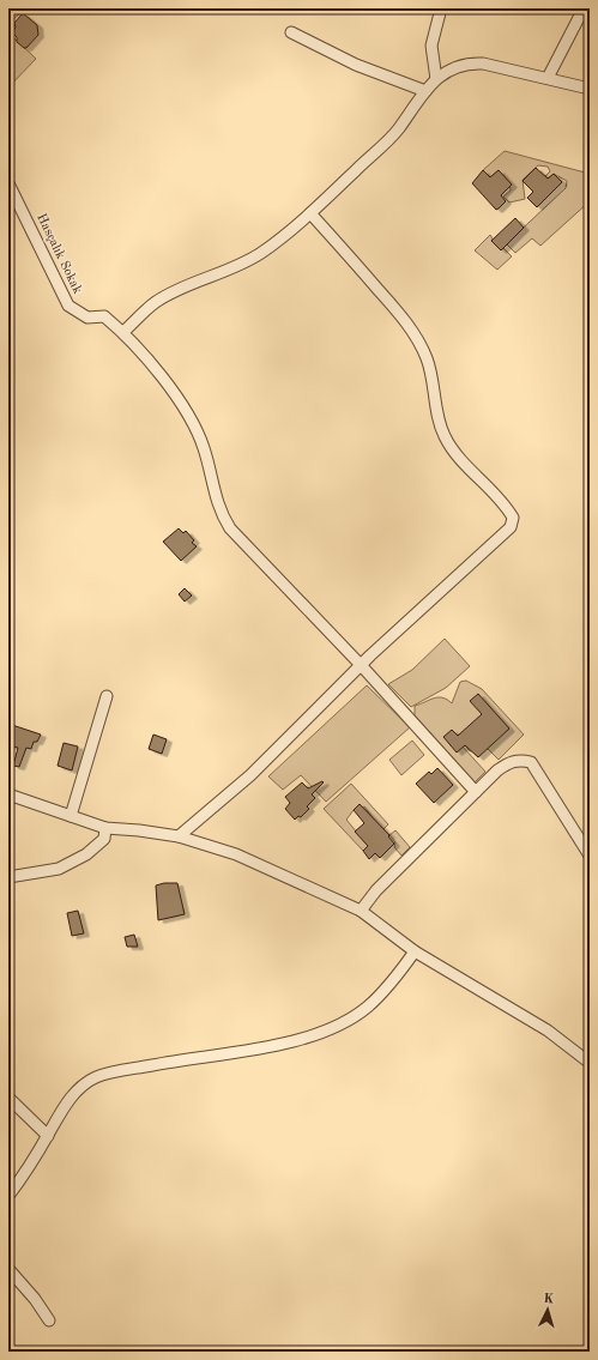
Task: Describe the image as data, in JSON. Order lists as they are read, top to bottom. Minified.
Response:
{"streets":{"street":["Hasçalık Sokak"]},"north":"top"}
